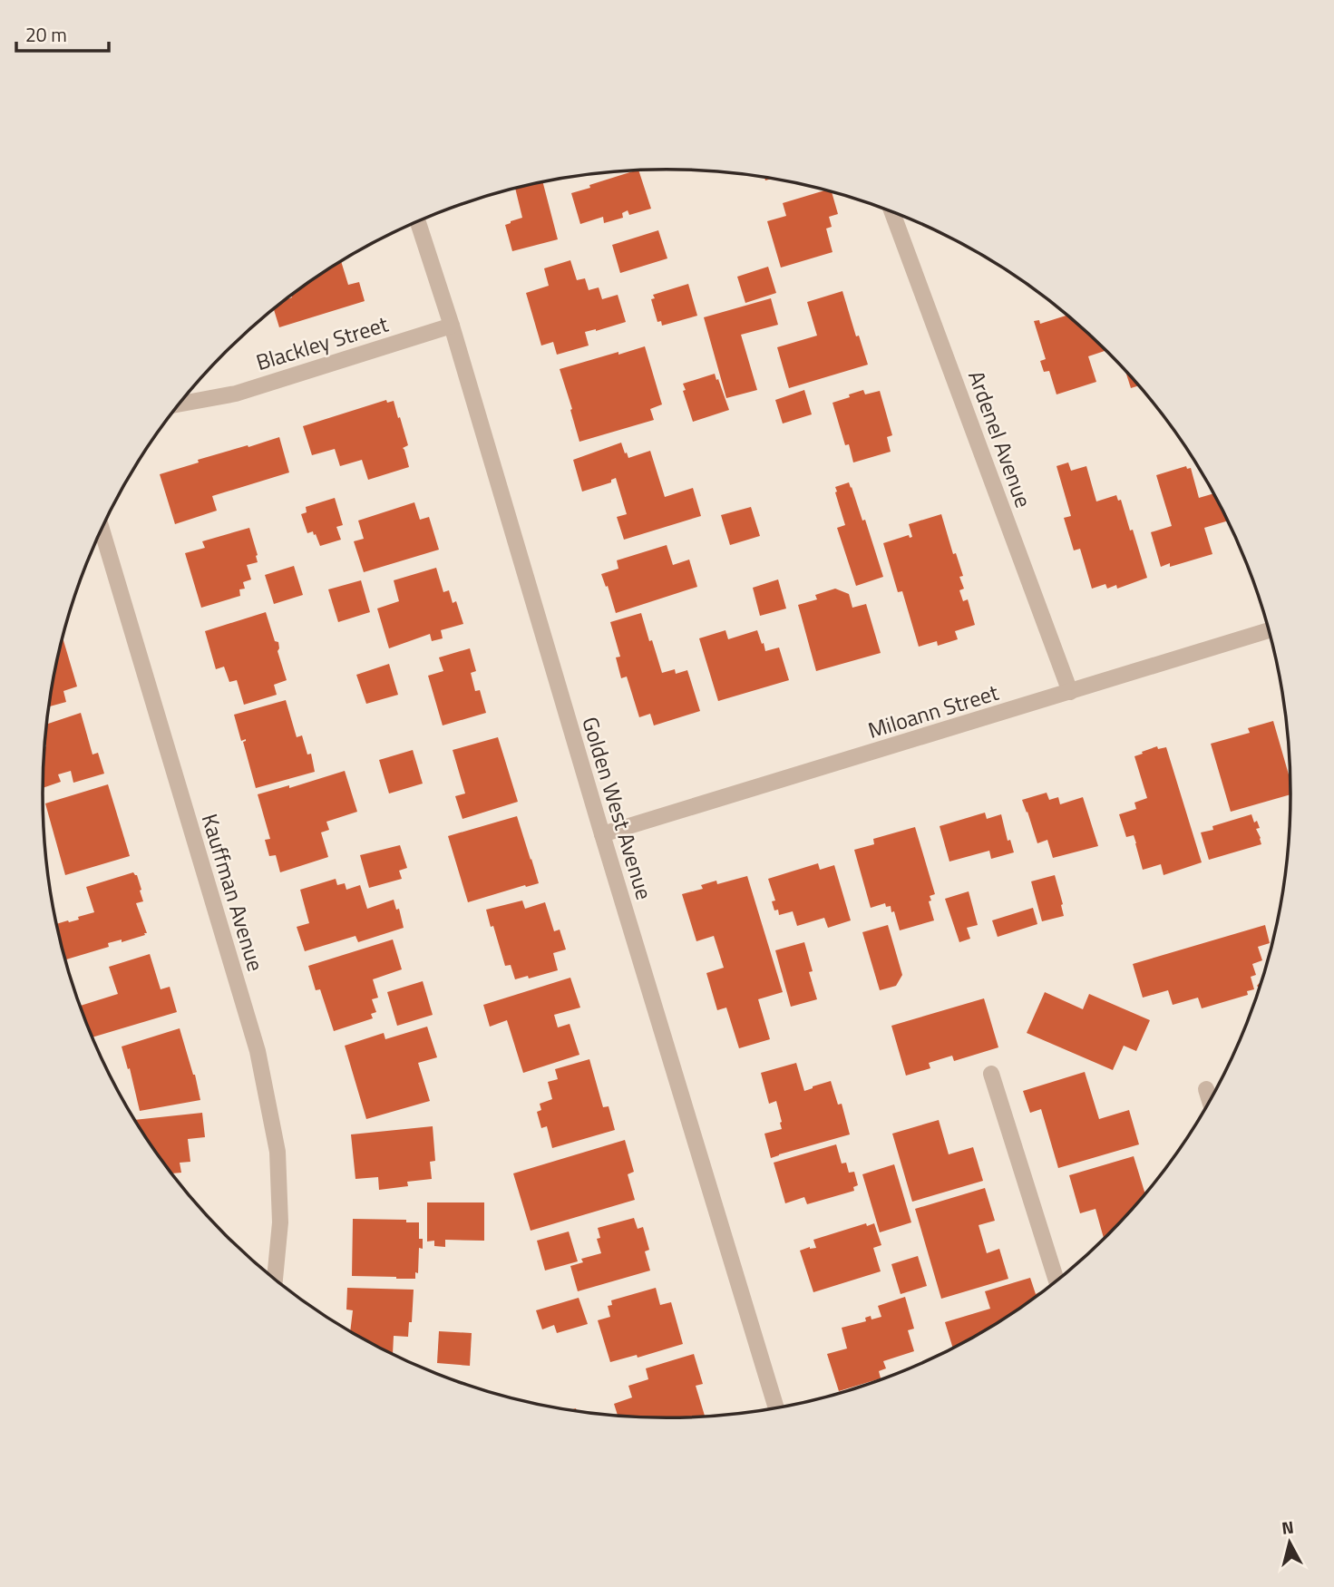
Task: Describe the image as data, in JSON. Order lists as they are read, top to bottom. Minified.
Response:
{"streets":{"street":["Blackley Street","Ardenel Avenue","Miloann Street","Golden West Avenue","Kauffman Avenue"]},"crossings":[["Blackley Street","Golden West Avenue"],["Ardenel Avenue","Miloann Street"],["Miloann Street","Golden West Avenue"]],"scale_bar":"20 m","north":"top"}
